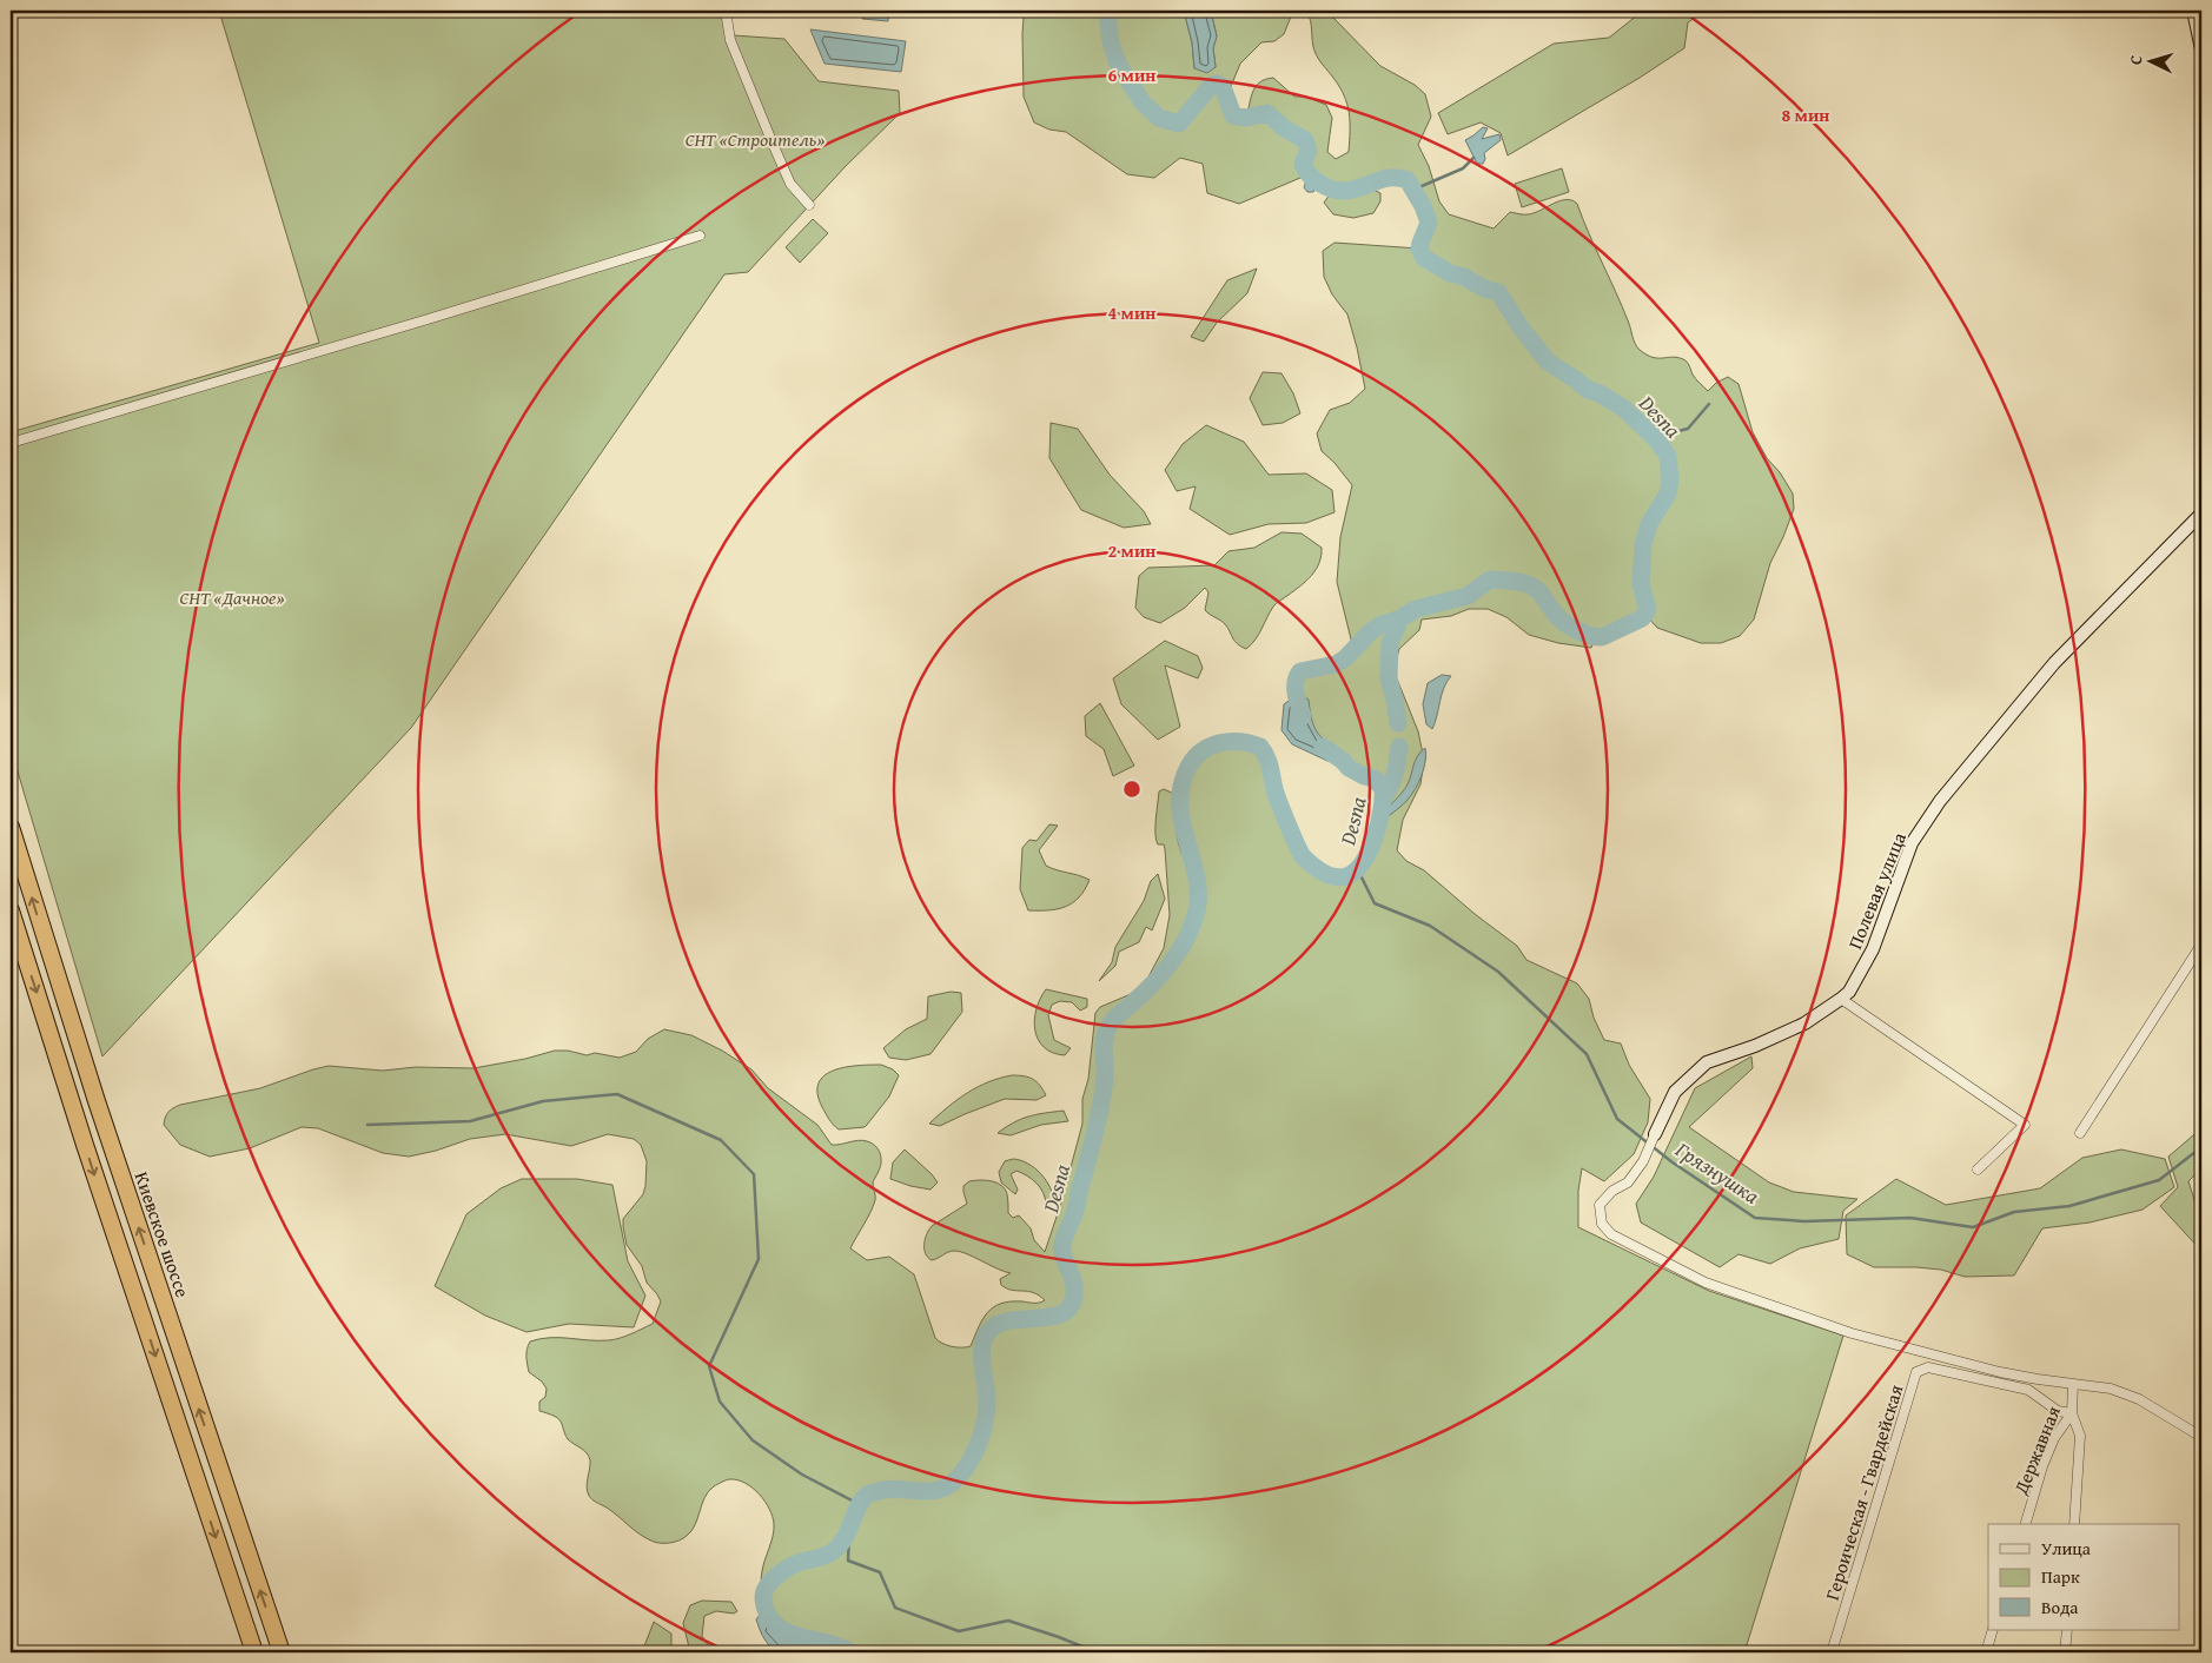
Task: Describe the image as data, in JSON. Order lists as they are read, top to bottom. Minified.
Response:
{"streets":{"highway":["Киевское шоссе"],"street":["Полевая улица","Державная","Героическая - Гвардейская"]},"crossings":[["Державная","Героическая - Гвардейская"]],"water":["Desna","Грязнушка"],"parks":["СНТ «Строитель»","СНТ «Дачное»"],"legend":["Улица","Парк","Вода"],"north":"left","rings":["6 мин","8 мин","4 мин","2 мин"]}
